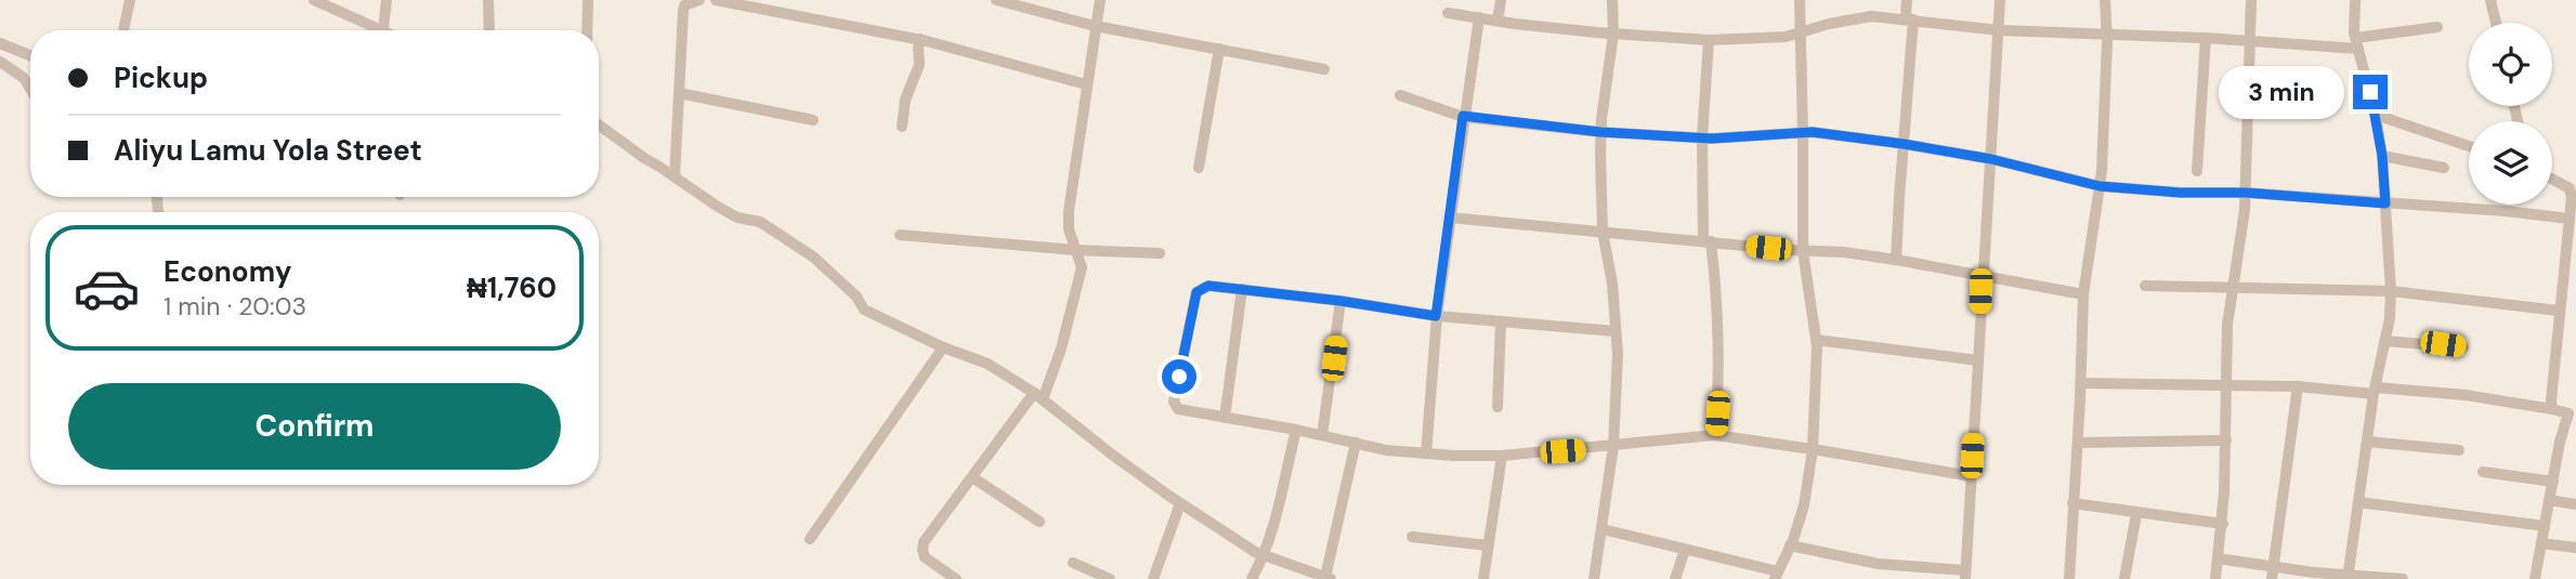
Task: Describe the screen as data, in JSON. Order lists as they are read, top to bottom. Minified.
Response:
{"page":{"banner":["Pickup","Aliyu Lamu Yola Street"],"bubble":"3 min","list":[{"name":"Economy","note":"1 min · 20:03","value":"₦1,760"}],"buttons":"Confirm"}}
